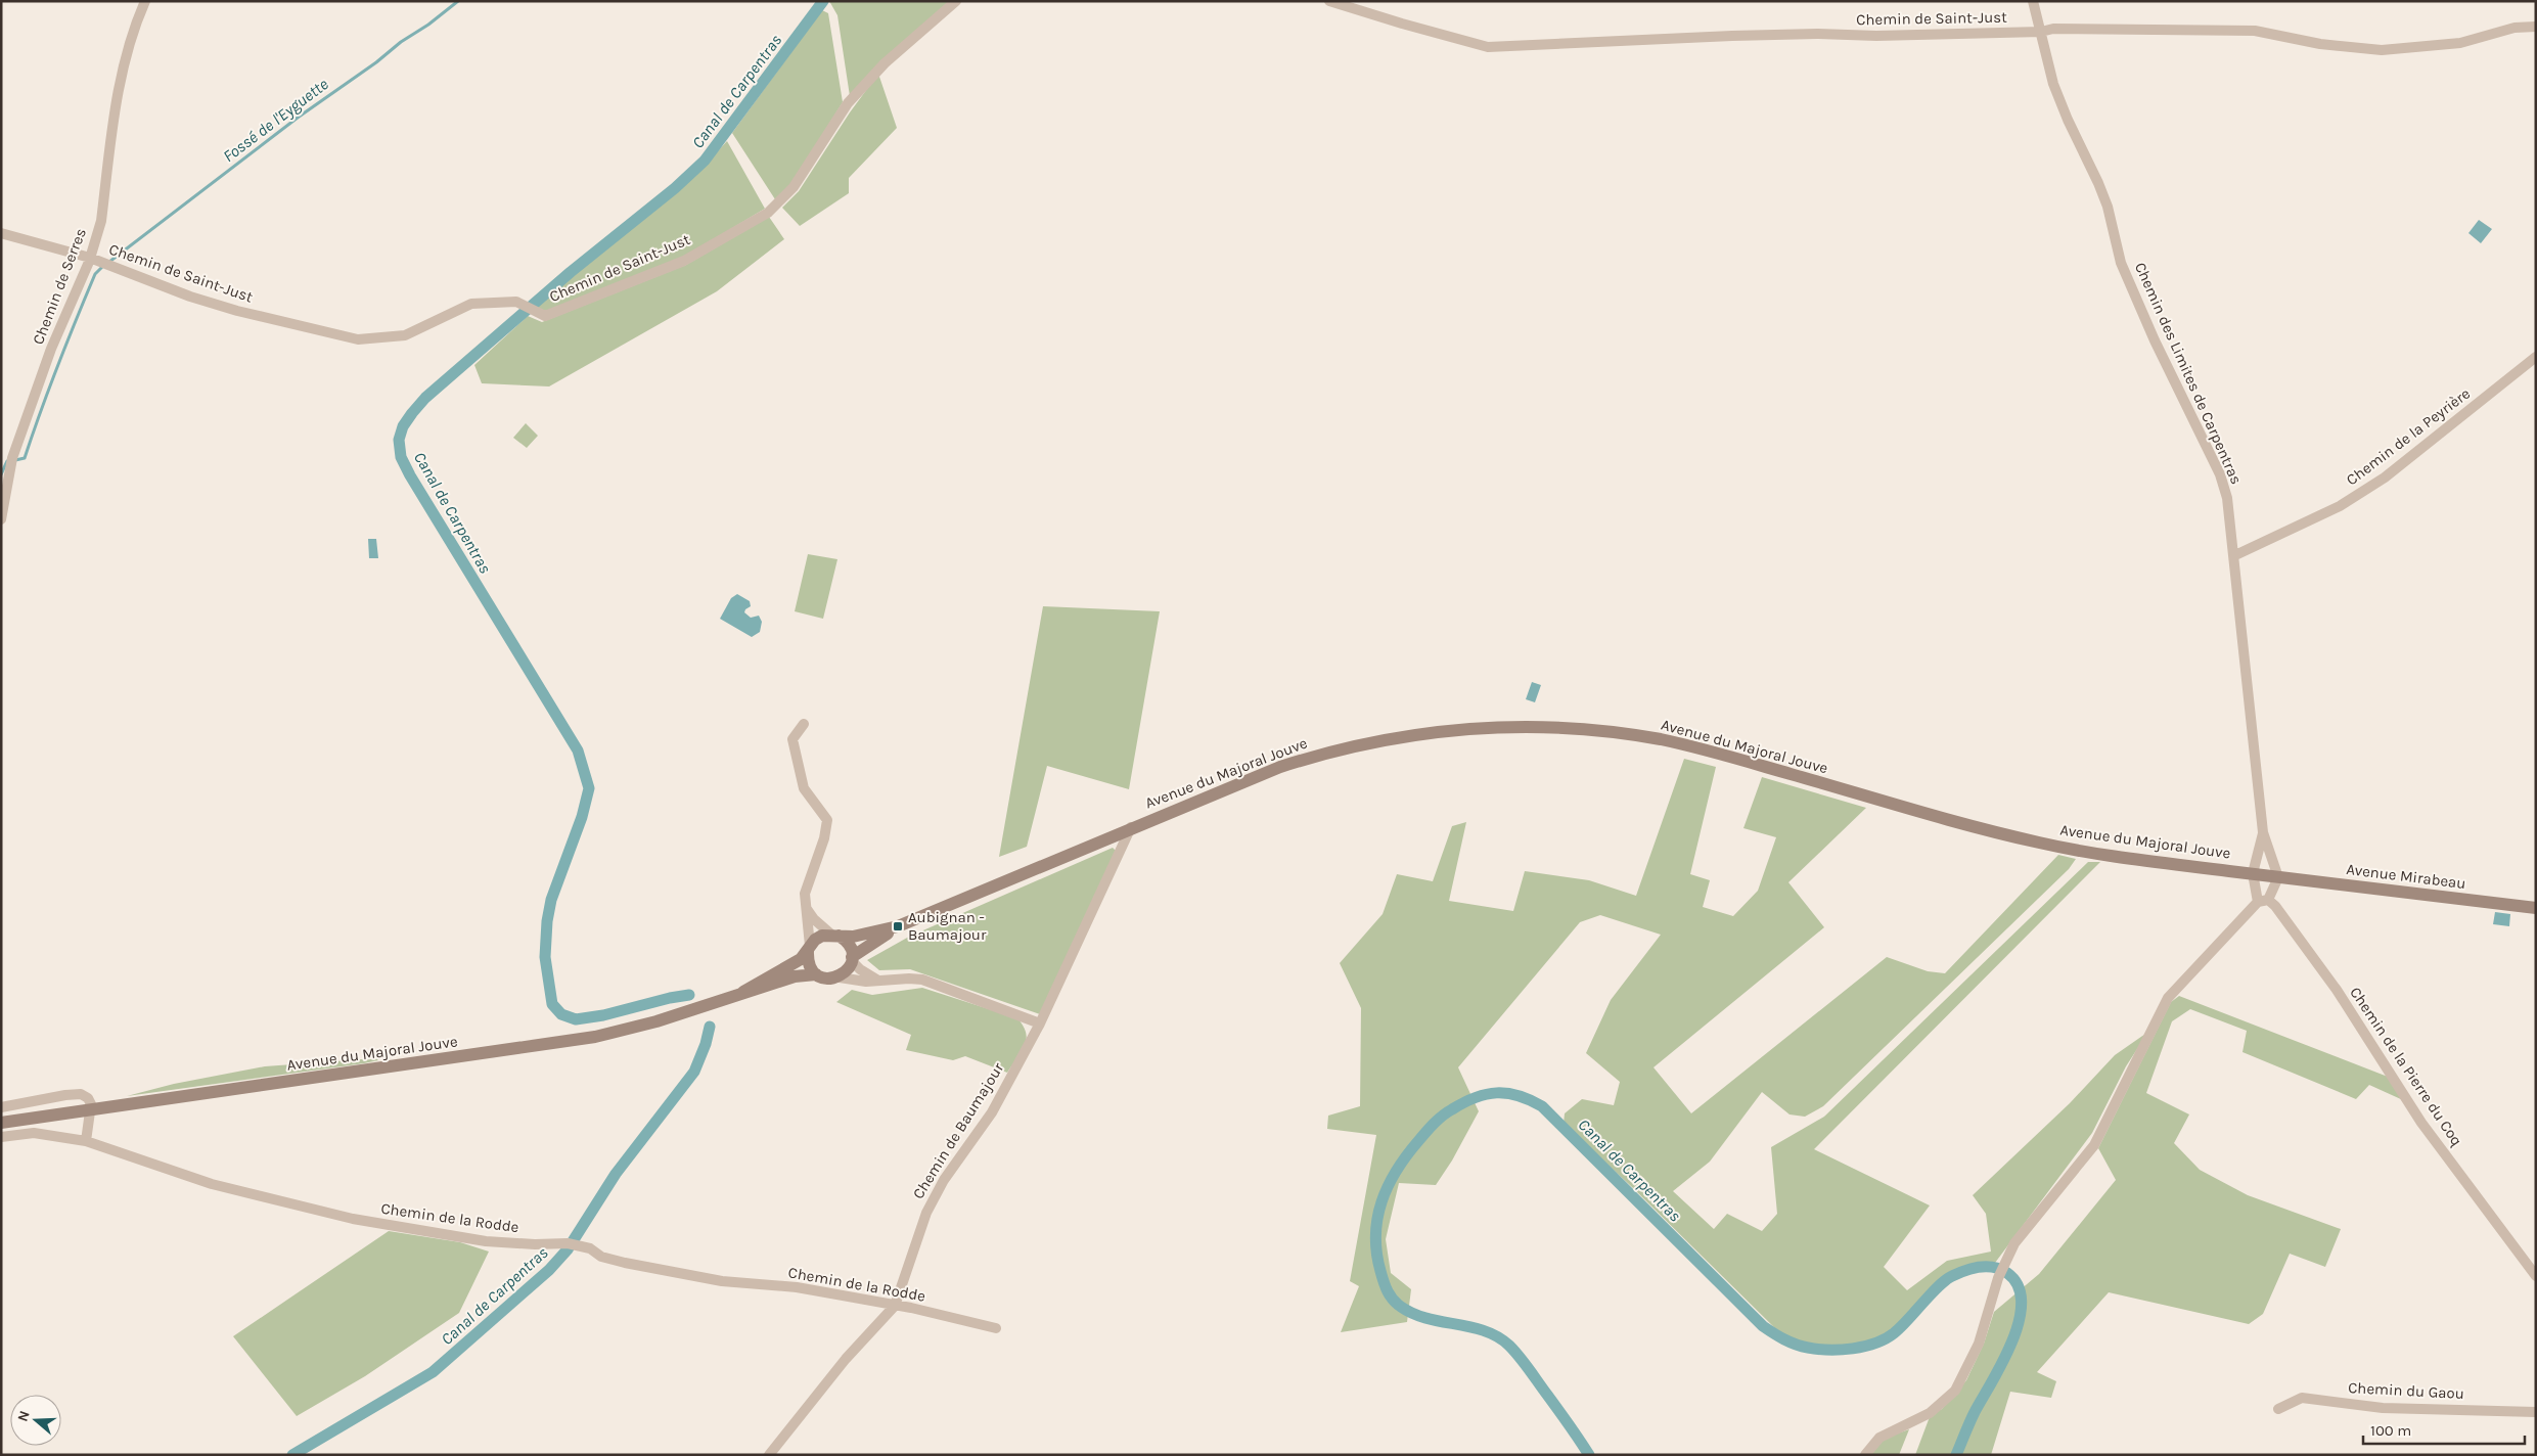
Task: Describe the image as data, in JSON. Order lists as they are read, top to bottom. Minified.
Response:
{"streets":{"main road":["Avenue du Majoral Jouve","Avenue Mirabeau"],"street":["Chemin de Saint-Just","Chemin de Serres","Chemin des Limites de Carpentras","Chemin de la Peyrière","Chemin de la Pierre du Coq","Chemin de Baumajour","Chemin de la Rodde","Chemin du Gaou"]},"crossings":[["Chemin de Saint-Just","Chemin de Serres"],["Chemin de Saint-Just","Chemin des Limites de Carpentras"],["Chemin des Limites de Carpentras","Chemin de la Peyrière"],["Chemin des Limites de Carpentras","Avenue du Majoral Jouve"],["Chemin des Limites de Carpentras","Avenue Mirabeau"],["Avenue du Majoral Jouve","Avenue Mirabeau"],["Avenue du Majoral Jouve","Chemin de Baumajour"],["Chemin de Baumajour","Chemin de la Rodde"]],"water":["Canal de Carpentras","Fossé de l'Eyguette"],"places":{"transit":["Aubignan - Baumajour"]},"scale_bar":"100 m","north":"left"}
